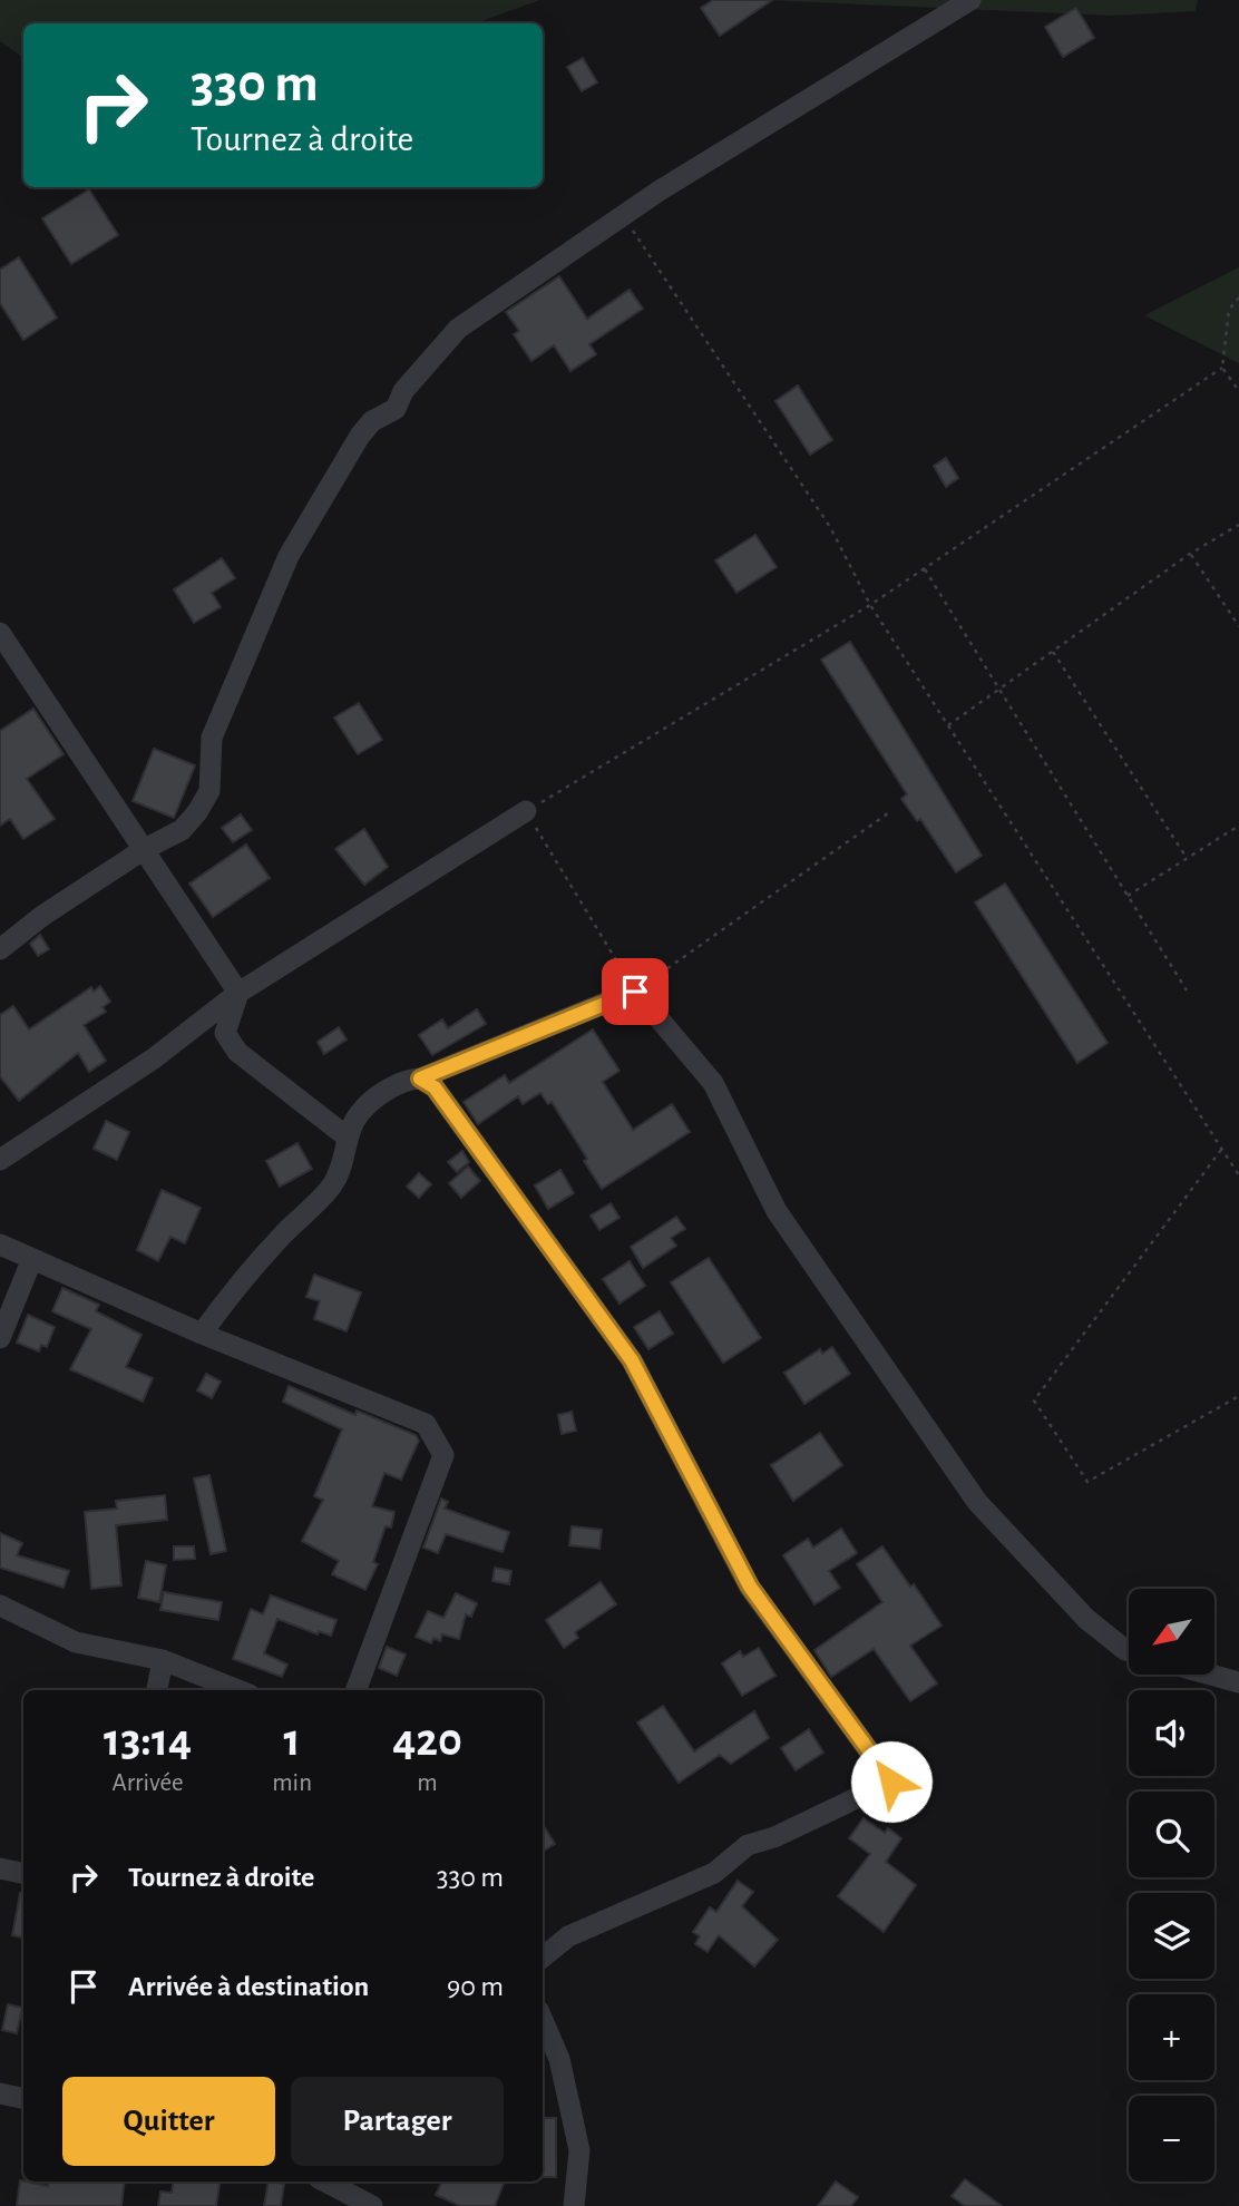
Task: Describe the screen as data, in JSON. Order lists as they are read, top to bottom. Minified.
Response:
{"north":"bottom left","page":{"turn":["330 m","Tournez à droite"],"map_buttons":["+","−"],"eta":["13:14","Arrivée","1","min","420","m"],"list":[{"name":"Tournez à droite","value":"330 m"},{"name":"Arrivée à destination","value":"90 m"}],"buttons":["Quitter","Partager"]}}
